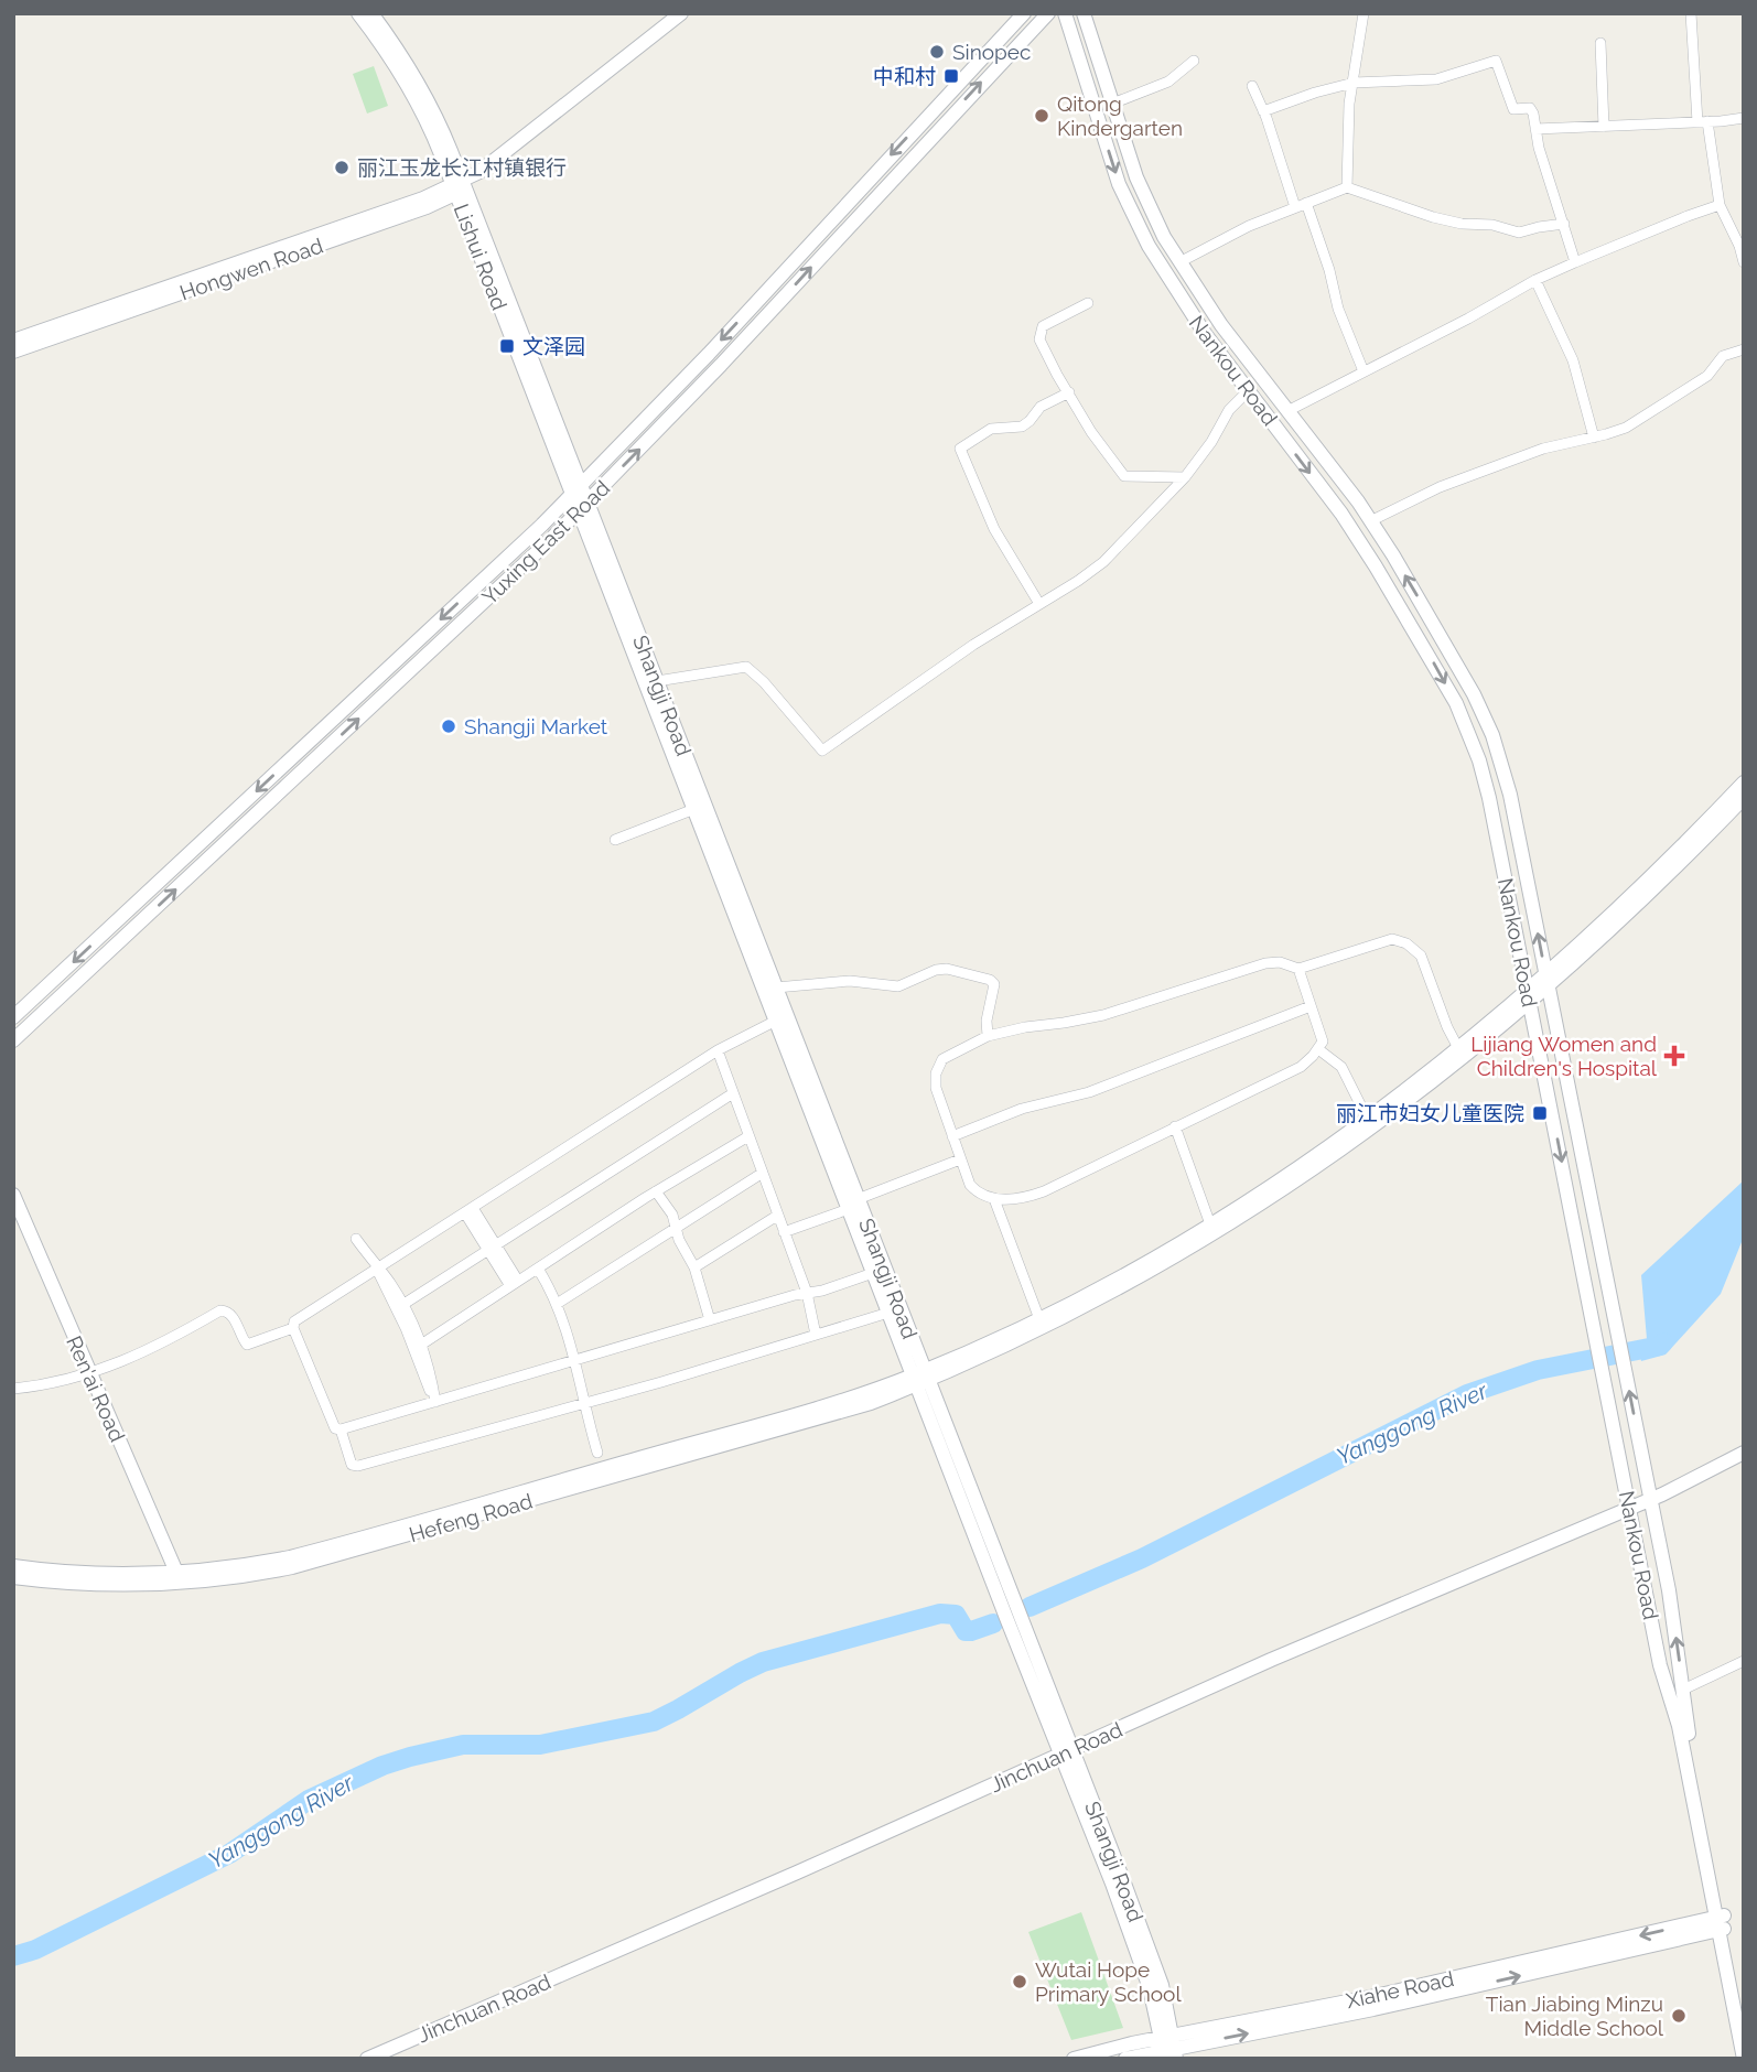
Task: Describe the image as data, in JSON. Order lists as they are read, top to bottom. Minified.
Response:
{"streets":{"main road":["Lishui Road","Hongwen Road","Nankou Road","Yuxing East Road","Shangji Road","Ren'ai Road","Hefeng Road","Jinchuan Road","Xiahe Road"]},"crossings":[["Lishui Road","Hongwen Road"],["Lishui Road","Yuxing East Road"],["Lishui Road","Shangji Road"],["Nankou Road","Jinchuan Road"],["Nankou Road","Xiahe Road"],["Yuxing East Road","Shangji Road"],["Shangji Road","Hefeng Road"],["Shangji Road","Jinchuan Road"],["Shangji Road","Xiahe Road"],["Ren'ai Road","Hefeng Road"]],"water":["Yanggong River"],"places":{"other":["Sinopec","Qitong Kindergarten","丽江玉龙长江村镇银行","Shangji Market","Wutai Hope Primary School","Tian Jiabing Minzu Middle School"],"transit":["中和村","文泽园","丽江市妇女儿童医院"],"health":["Lijiang Women and Children's Hospital"]}}
